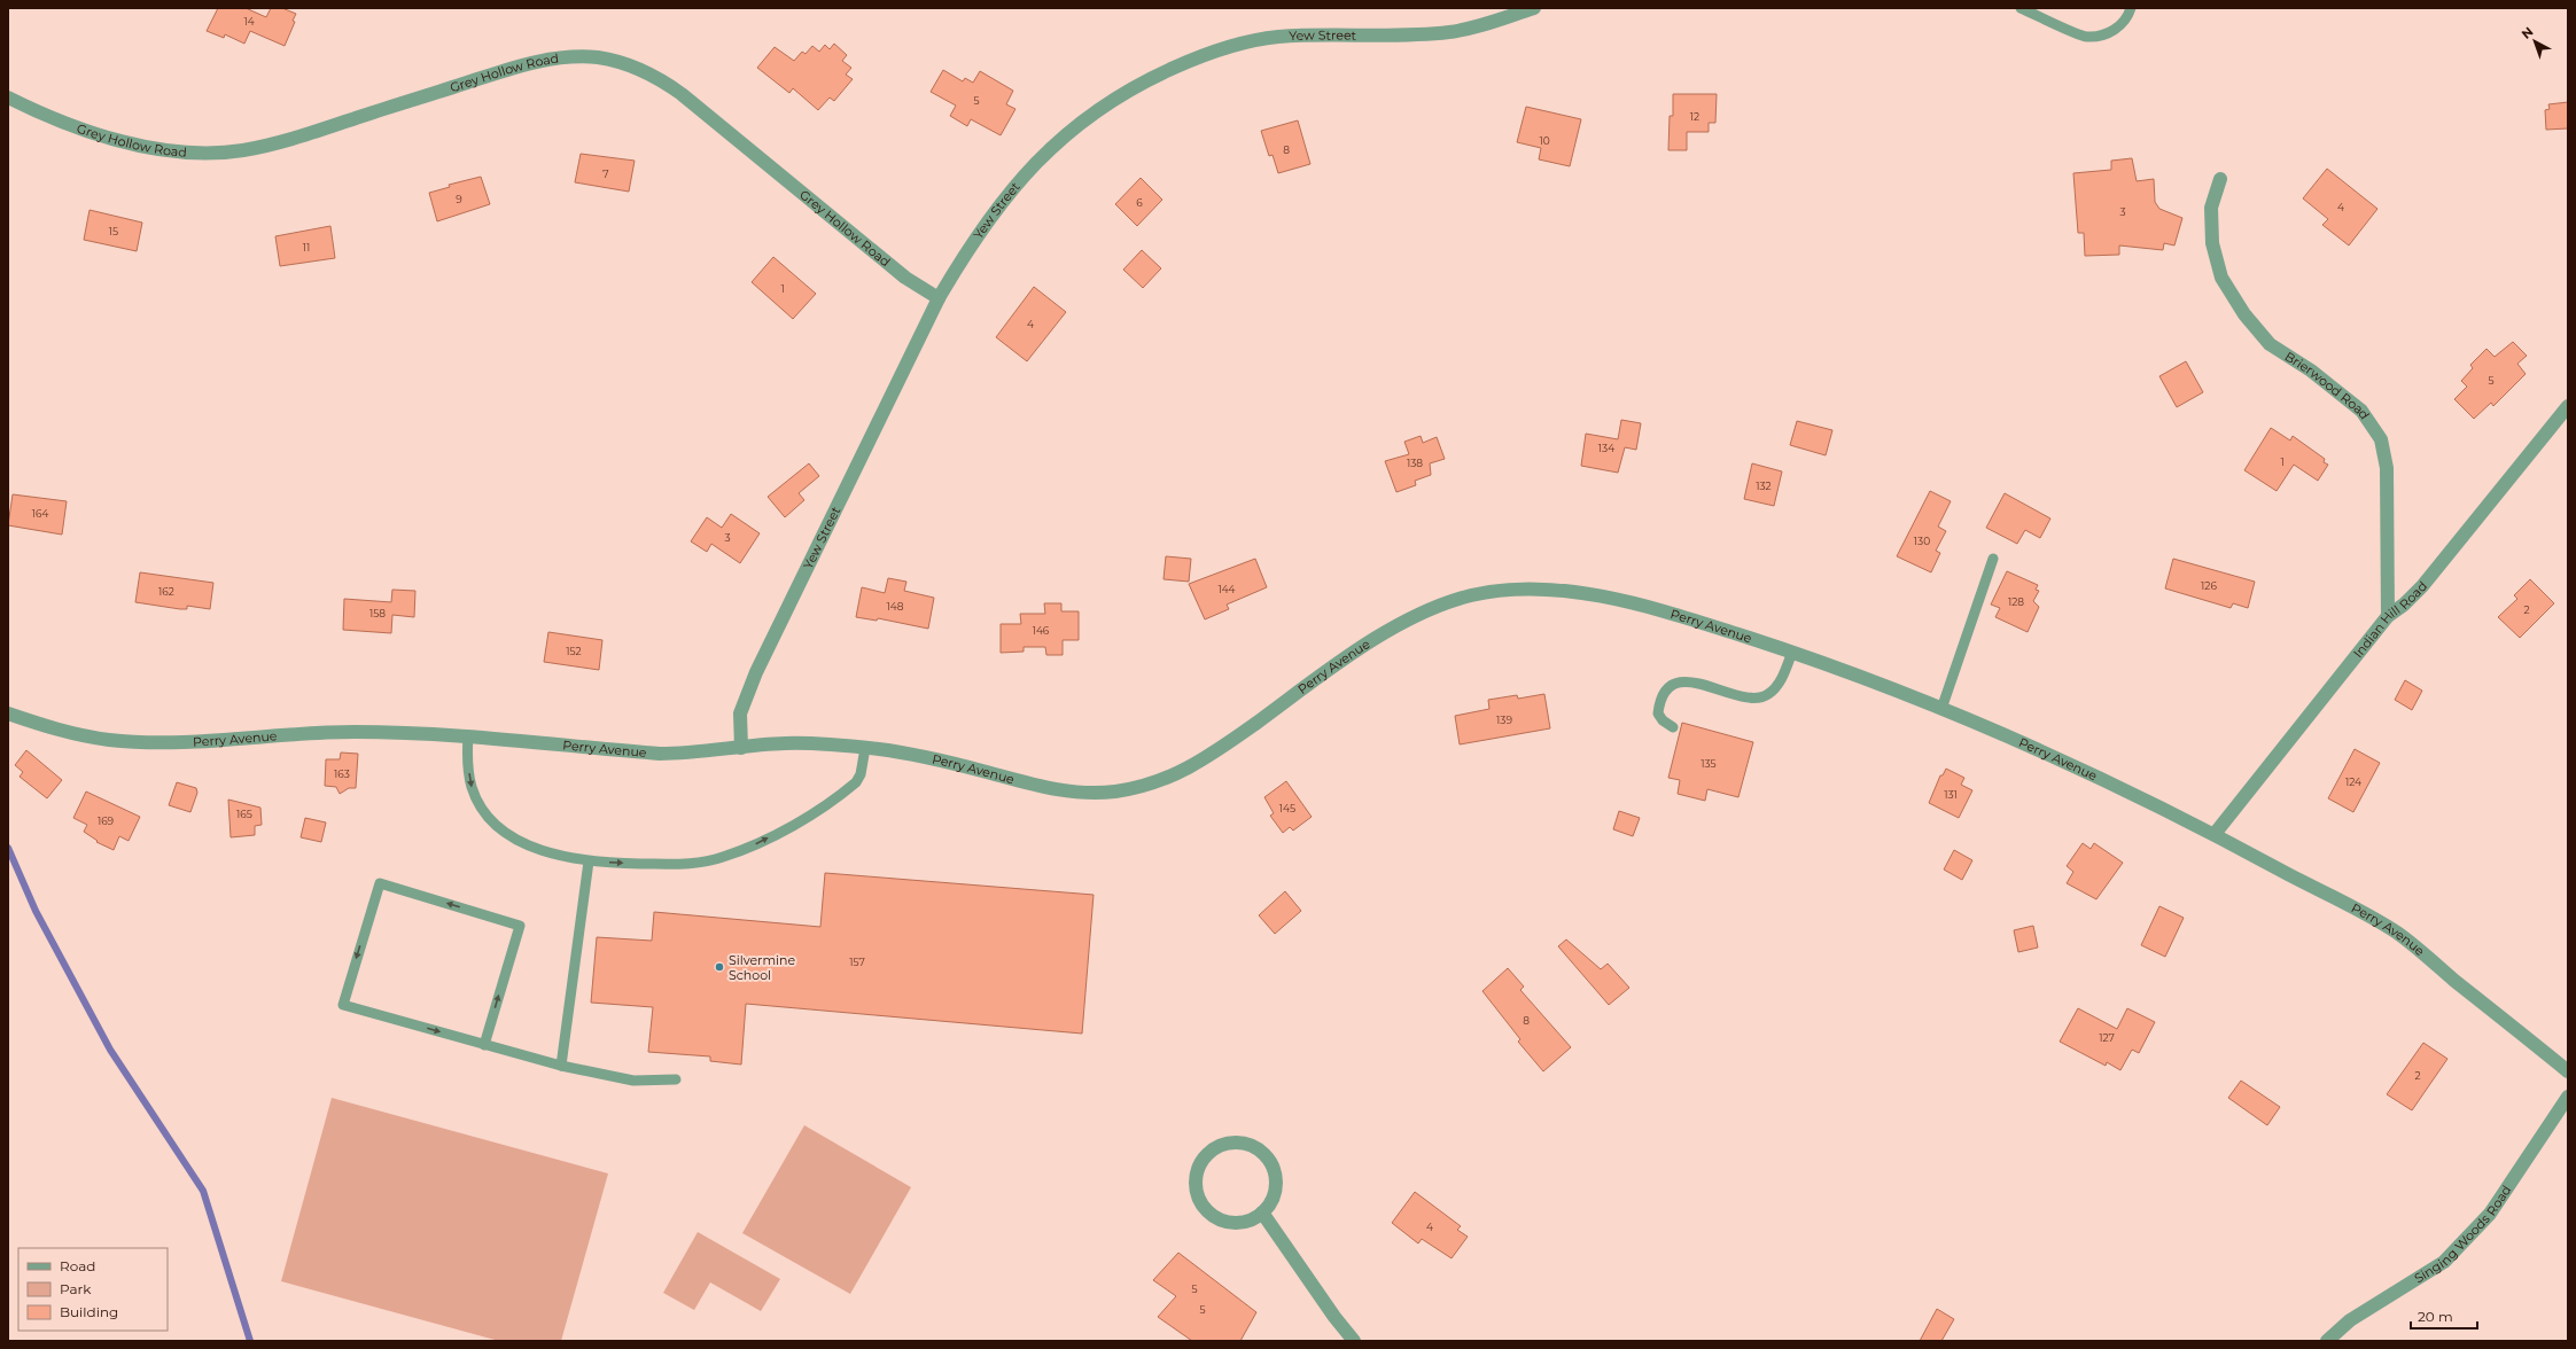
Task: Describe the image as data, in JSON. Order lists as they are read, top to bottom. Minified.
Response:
{"streets":{"street":["Yew Street","Grey Hollow Road","Brierwood Road","Indian Hill Road","Perry Avenue","Singing Woods Road"]},"crossings":[["Yew Street","Grey Hollow Road"],["Yew Street","Perry Avenue"],["Brierwood Road","Indian Hill Road"],["Indian Hill Road","Perry Avenue"]],"places":["Silvermine School"],"house_numbers":["14","5","12","10","8","7","9","6","4","3","15","11","1","4","5","134","1","138","132","164","3","130","126","144","162","128","148","2","158","146","152","139","135","163","124","131","145","165","169","157","8","127","2","4","5","5"],"legend":["Road","Park","Building"],"scale_bar":"20 m","north":"top left"}
